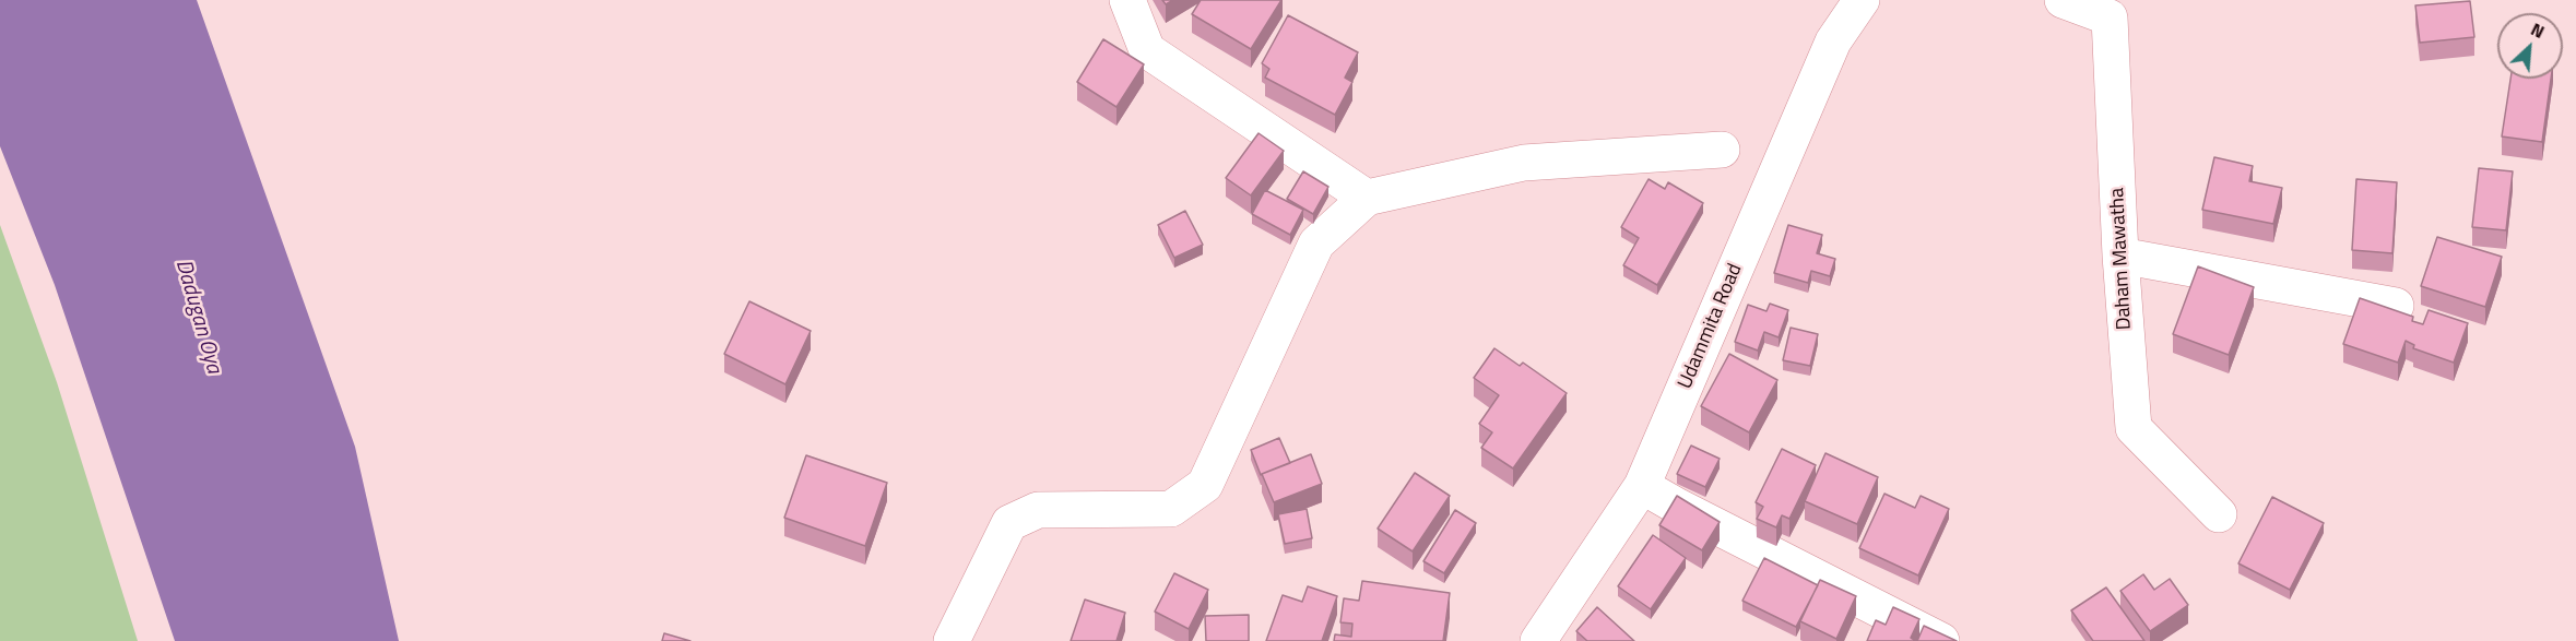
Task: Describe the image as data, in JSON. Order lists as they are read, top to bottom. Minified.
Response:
{"streets":{"street":["Daham Mawatha","Udammita Road"]},"water":["Dadugan Oya"],"north":"top right"}
